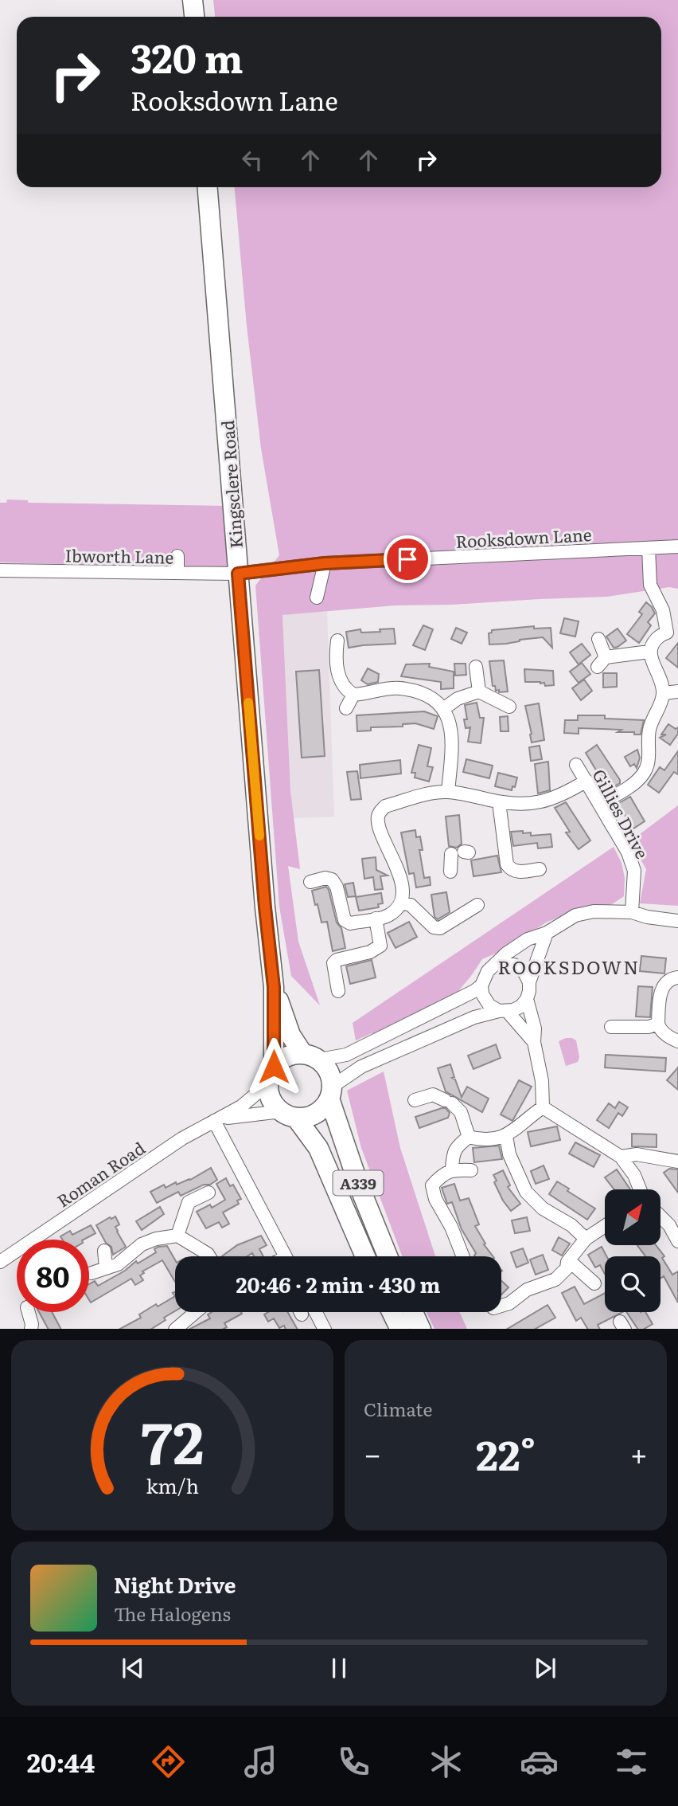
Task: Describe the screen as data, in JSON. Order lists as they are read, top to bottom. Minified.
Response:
{"streets":{"highway":["Kingsclere Road","A339"],"street":["Rooksdown Lane","Ibworth Lane","Gillies Drive","Roman Road"]},"crossings":[["Kingsclere Road","Rooksdown Lane"],["Kingsclere Road","Ibworth Lane"],["Kingsclere Road","Roman Road"],["Kingsclere Road","A339"],["Rooksdown Lane","Ibworth Lane"],["Roman Road","A339"]],"districts":["ROOKSDOWN"],"north":"top right","page":{"turn":["320 m","Rooksdown Lane"],"limit":"80","trip":"20:46 · 2 min · 430 m","tile":"Climate","heat":["−","22°","+"],"song":["Night Drive","The Halogens"],"tabs":"20:44","gauge":["72","km/h"]}}
